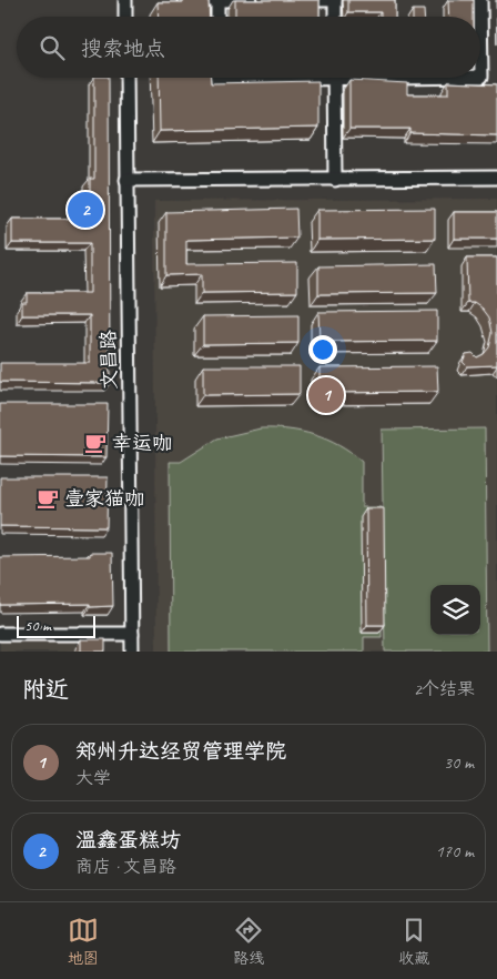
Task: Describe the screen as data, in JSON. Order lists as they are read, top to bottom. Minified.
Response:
{"streets":{"street":["文昌路"]},"places":{"cafe":["幸运咖","壹家猫咖"]},"scale_bar":"50 m","page":{"search":"搜索地点","pins":["2","1"],"scale":"50 m","heading":["附近","2个结果"],"list":[{"mark":"1","name":"郑州升达经贸管理学院","note":"大学","value":"30 m"},{"mark":"2","name":"温鑫蛋糕坊","note":"商店 · 文昌路","value":"170 m"}],"nav":["地图","路线","收藏"]}}
